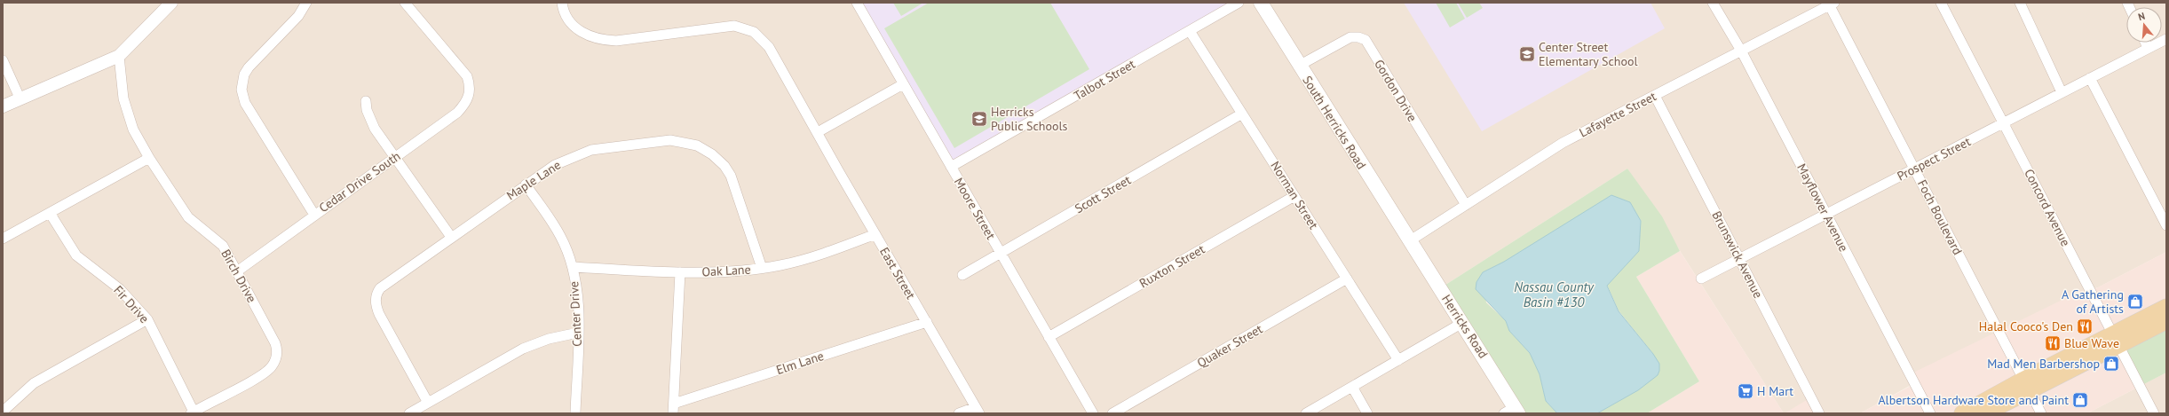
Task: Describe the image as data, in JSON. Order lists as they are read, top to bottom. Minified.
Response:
{"streets":{"main road":["South Herricks Road","Herricks Road"],"street":["Talbot Street","Gordon Drive","Lafayette Street","Prospect Street","Maple Lane","Cedar Drive South","Scott Street","Norman Street","Mayflower Avenue","Concord Avenue","Moore Street","Foch Boulevard","Brunswick Avenue","Ruxton Street","Oak Lane","East Street","Birch Drive","Fir Drive","Center Drive","Quaker Street","Elm Lane"]},"crossings":[["Talbot Street","Norman Street"],["Talbot Street","Moore Street"],["Gordon Drive","Lafayette Street"],["Gordon Drive","South Herricks Road"],["Lafayette Street","South Herricks Road"],["Lafayette Street","Mayflower Avenue"],["Lafayette Street","Foch Boulevard"],["Lafayette Street","Brunswick Avenue"],["Lafayette Street","Herricks Road"],["South Herricks Road","Herricks Road"],["Prospect Street","Mayflower Avenue"],["Prospect Street","Concord Avenue"],["Prospect Street","Foch Boulevard"],["Prospect Street","Brunswick Avenue"],["Maple Lane","Oak Lane"],["Maple Lane","Center Drive"],["Cedar Drive South","Birch Drive"],["Scott Street","Norman Street"],["Scott Street","Moore Street"],["Norman Street","Ruxton Street"],["Norman Street","Quaker Street"],["Moore Street","Ruxton Street"],["Oak Lane","East Street"],["Oak Lane","Center Drive"],["East Street","Elm Lane"],["Birch Drive","Fir Drive"]],"water":["Nassau County Basin #130"],"places":{"school or university":["Center Street Elementary School","Herricks Public Schools"],"shop":["A Gathering of Artists","Mad Men Barbershop","Albertson Hardware Store and Paint"],"restaurant":["Halal Cooco's Den","Blue Wave"],"supermarket":["H Mart"]},"north":"top"}
